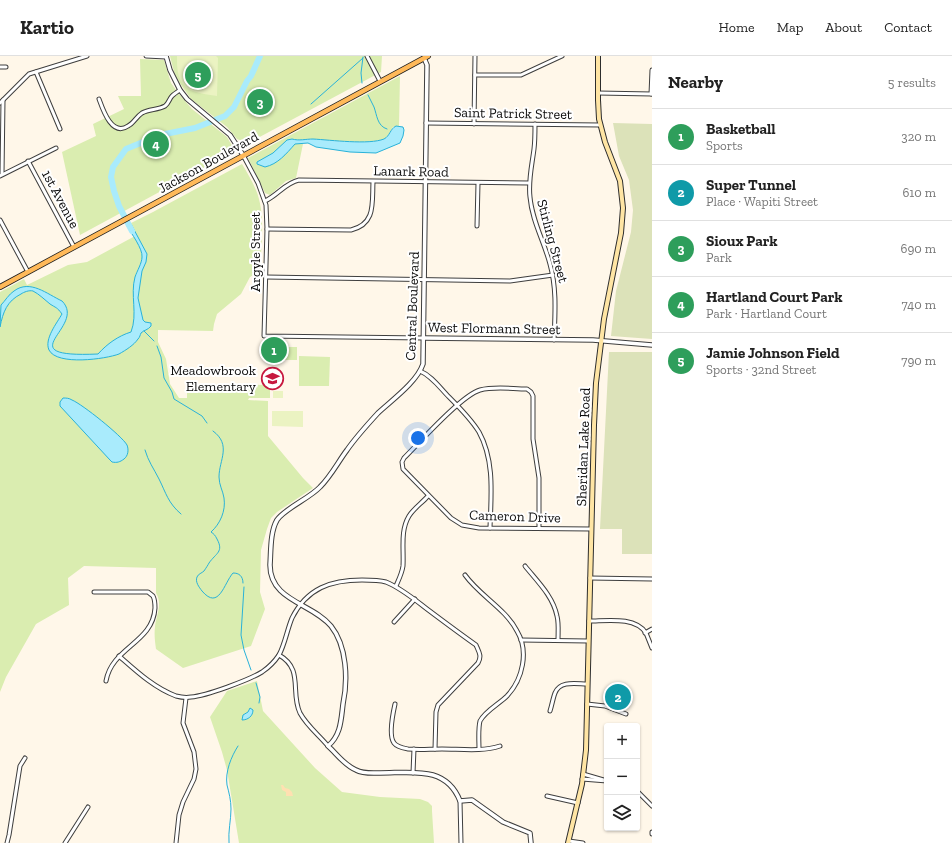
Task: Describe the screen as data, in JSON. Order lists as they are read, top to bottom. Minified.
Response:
{"streets":{"main road":["Jackson Boulevard","Sheridan Lake Road"],"street":["Saint Patrick Street","Lanark Road","1st Avenue","Stirling Street","Argyle Street","Central Boulevard","West Flormann Street","Cameron Drive"]},"crossings":[["Saint Patrick Street","Stirling Street"],["Saint Patrick Street","Central Boulevard"],["Saint Patrick Street","Sheridan Lake Road"],["Jackson Boulevard","1st Avenue"],["Jackson Boulevard","Central Boulevard"],["Lanark Road","Stirling Street"],["Lanark Road","Argyle Street"],["Lanark Road","Central Boulevard"],["Stirling Street","West Flormann Street"],["Argyle Street","West Flormann Street"],["Central Boulevard","West Flormann Street"],["Central Boulevard","Cameron Drive"],["West Flormann Street","Sheridan Lake Road"],["Sheridan Lake Road","Cameron Drive"]],"places":{"school or university":["Meadowbrook Elementary"]},"page":{"header":"Kartio","nav":["Home","Map","About","Contact"],"heading":["Nearby","5 results"],"pins":["5","3","4","1","2"],"list":[{"mark":"1","name":"Basketball","note":"Sports","value":"320 m"},{"mark":"2","name":"Super Tunnel","note":"Place · Wapiti Street","value":"610 m"},{"mark":"3","name":"Sioux Park","note":"Park","value":"690 m"},{"mark":"4","name":"Hartland Court Park","note":"Park · Hartland Court","value":"740 m"},{"mark":"5","name":"Jamie Johnson Field","note":"Sports · 32nd Street","value":"790 m"}],"map_buttons":["+","−"]}}
